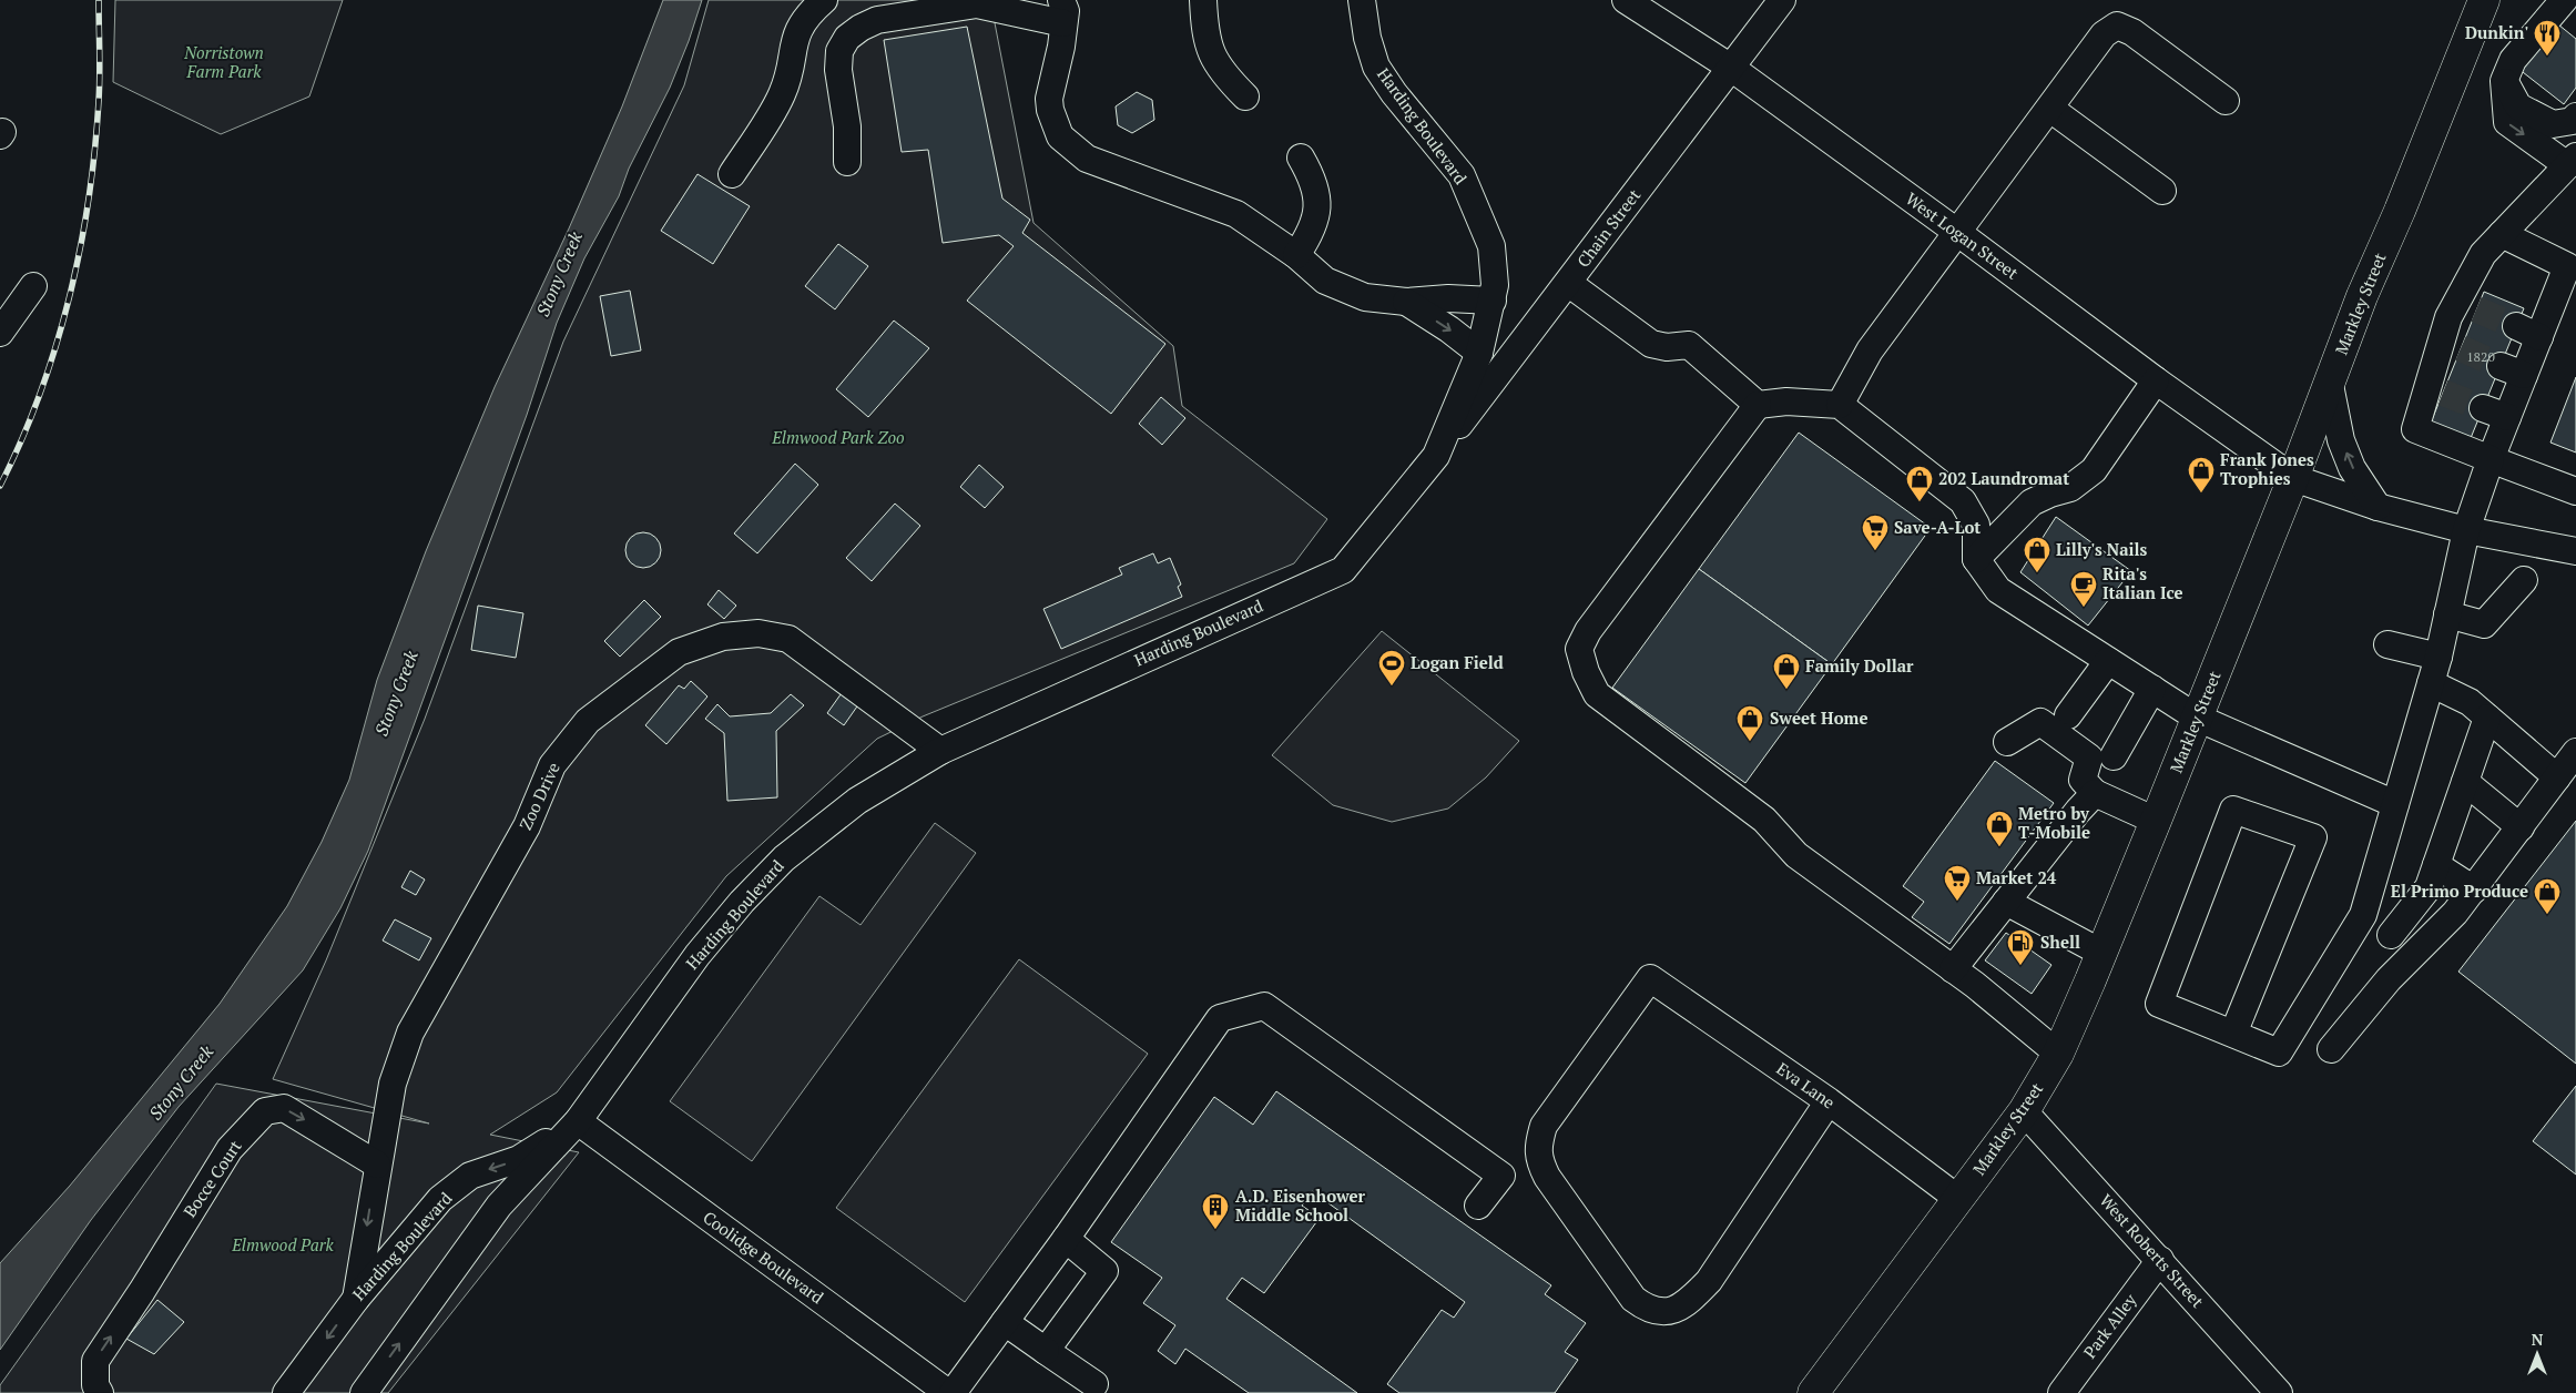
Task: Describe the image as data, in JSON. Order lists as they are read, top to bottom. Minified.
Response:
{"streets":{"highway":["Markley Street"],"street":["Harding Boulevard","Chain Street","West Logan Street","Zoo Drive","Eva Lane","Bocce Court","West Roberts Street","Coolidge Boulevard","Park Alley"]},"crossings":[["Harding Boulevard","Chain Street"],["Harding Boulevard","Zoo Drive"],["Harding Boulevard","Coolidge Boulevard"],["Chain Street","West Logan Street"],["West Logan Street","Markley Street"],["Markley Street","Eva Lane"],["Markley Street","West Roberts Street"],["Zoo Drive","Bocce Court"],["West Roberts Street","Park Alley"]],"water":["Stony Creek"],"parks":["Norristown Farm Park","Elmwood Park Zoo","Elmwood Park"],"places":{"restaurant":["Dunkin'"],"shop":["Frank Jones Trophies","202 Laundromat","Lilly's Nails","Family Dollar","Sweet Home","Metro by T-Mobile","El Primo Produce"],"supermarket":["Save-A-Lot","Market 24"],"cafe":["Rita's Italian Ice"],"sports":["Logan Field"],"fuel station":["Shell"],"building":["A.D. Eisenhower Middle School"]},"house_numbers":["1820"],"north":"top"}
